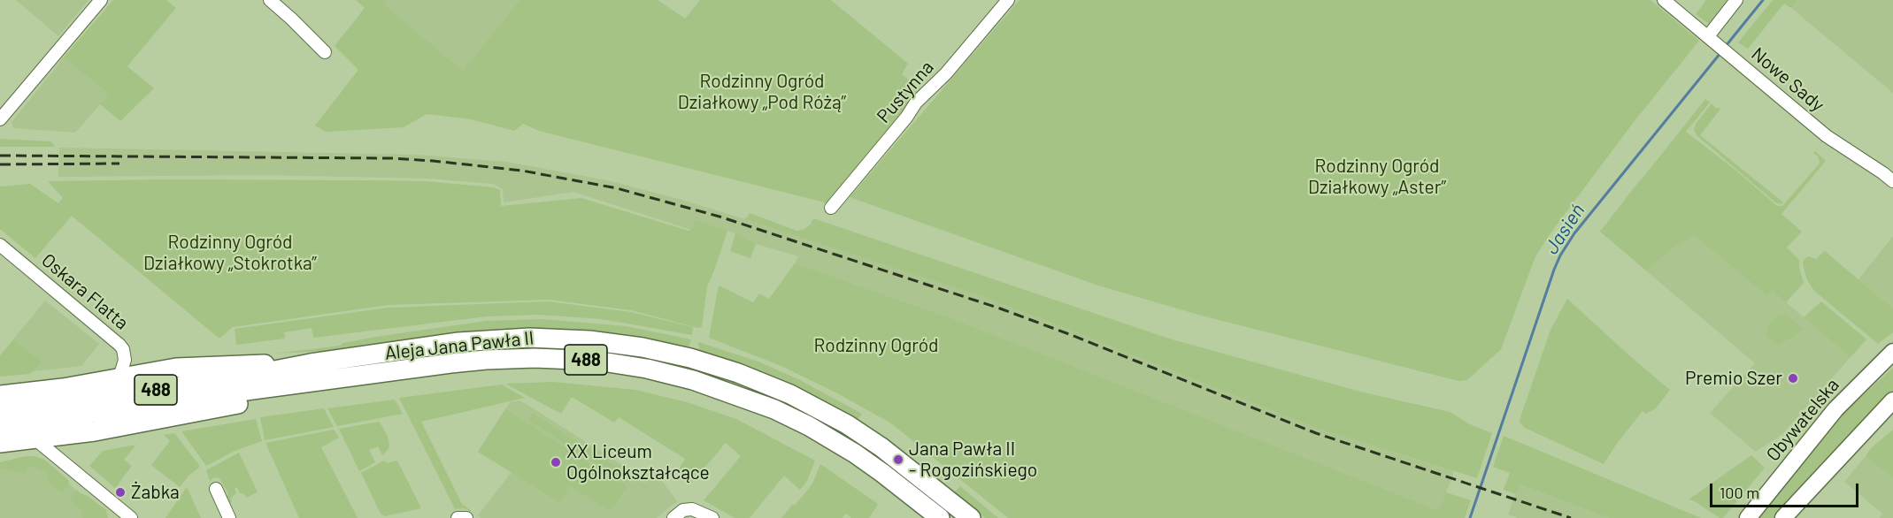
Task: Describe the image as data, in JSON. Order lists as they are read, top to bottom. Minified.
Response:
{"streets":{"main road":["Aleja Jana Pawła II","488","Obywatelska"],"street":["Nowe Sady","Pustynna","Oskara Flatta"]},"water":["Jasień"],"parks":["Rodzinny Ogród Działkowy „Pod Różą”","Rodzinny Ogród Działkowy „Aster”","Rodzinny Ogród Działkowy „Stokrotka”","Rodzinny Ogród"],"places":["Premio Szer","Jana Pawła II - Rogozińskiego","XX Liceum Ogólnokształcące","Żabka"],"scale_bar":"100 m"}
